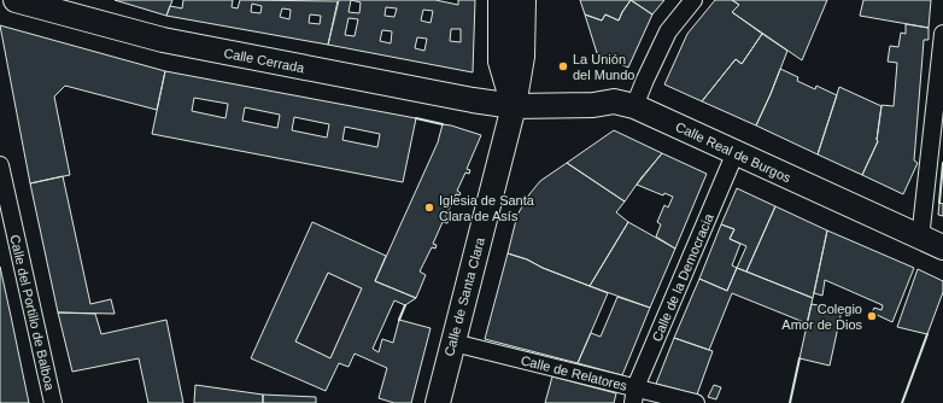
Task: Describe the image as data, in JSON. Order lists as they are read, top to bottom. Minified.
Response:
{"streets":{"street":["Calle Cerrada","Calle Real de Burgos","Calle de la Democracia","Calle de Santa Clara","Calle del Portillo de Balboa","Calle de Relatores"]},"crossings":[["Calle Cerrada","Calle Real de Burgos"],["Calle Cerrada","Calle de Santa Clara"],["Calle Real de Burgos","Calle de la Democracia"],["Calle Real de Burgos","Calle de Santa Clara"],["Calle de la Democracia","Calle de Relatores"],["Calle de Santa Clara","Calle de Relatores"]],"places":["La Unión del Mundo","Iglesia de Santa Clara de Asís","Colegio Amor de Dios"]}
